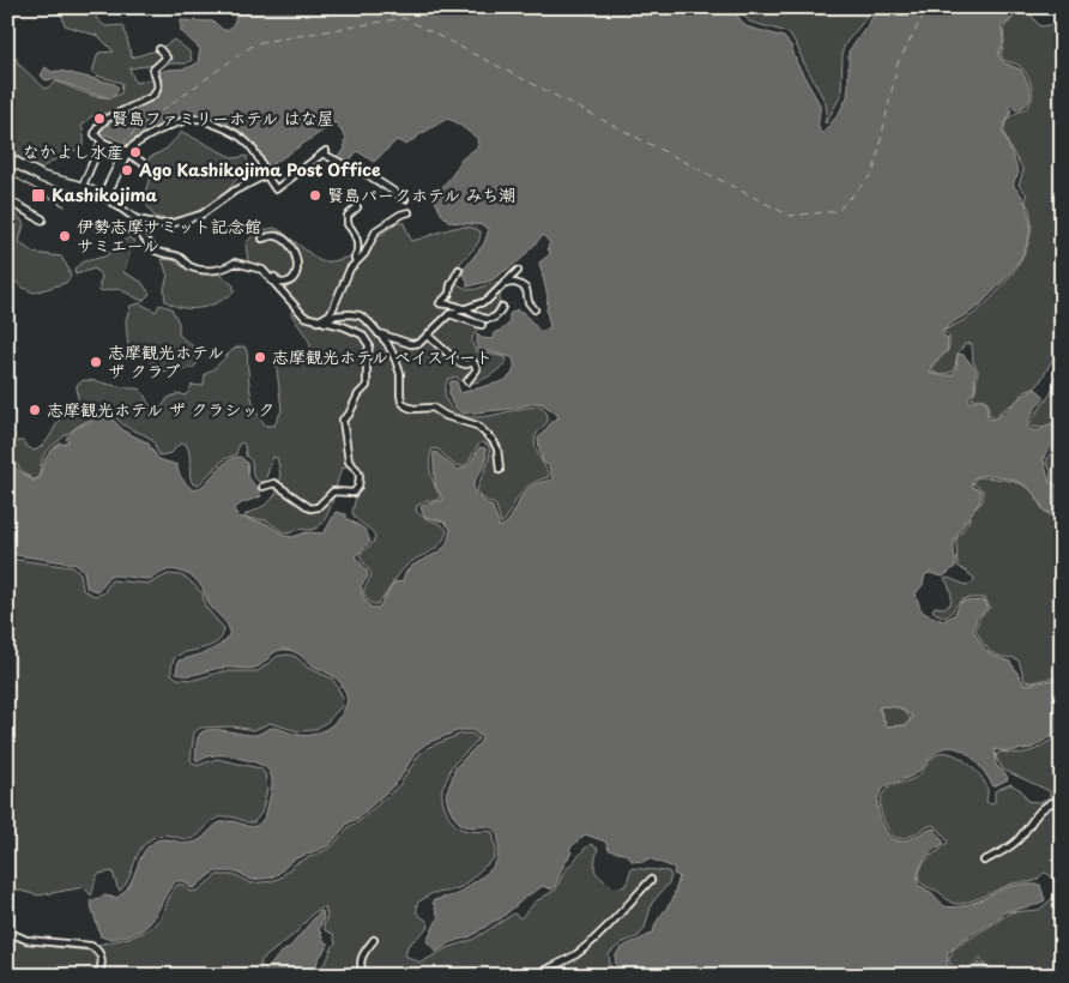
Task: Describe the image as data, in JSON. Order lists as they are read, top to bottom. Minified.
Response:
{"places":{"other":["賢島ファミリーホテル はな屋","なかよし水産","Ago Kashikojima Post Office","賢島パークホテル みち潮","伊勢志摩サミット記念館 サミエール","志摩観光ホテル ベイスイート","志摩観光ホテル ザ クラブ","志摩観光ホテル ザ クラシック"],"transit":["Kashikojima"]}}
